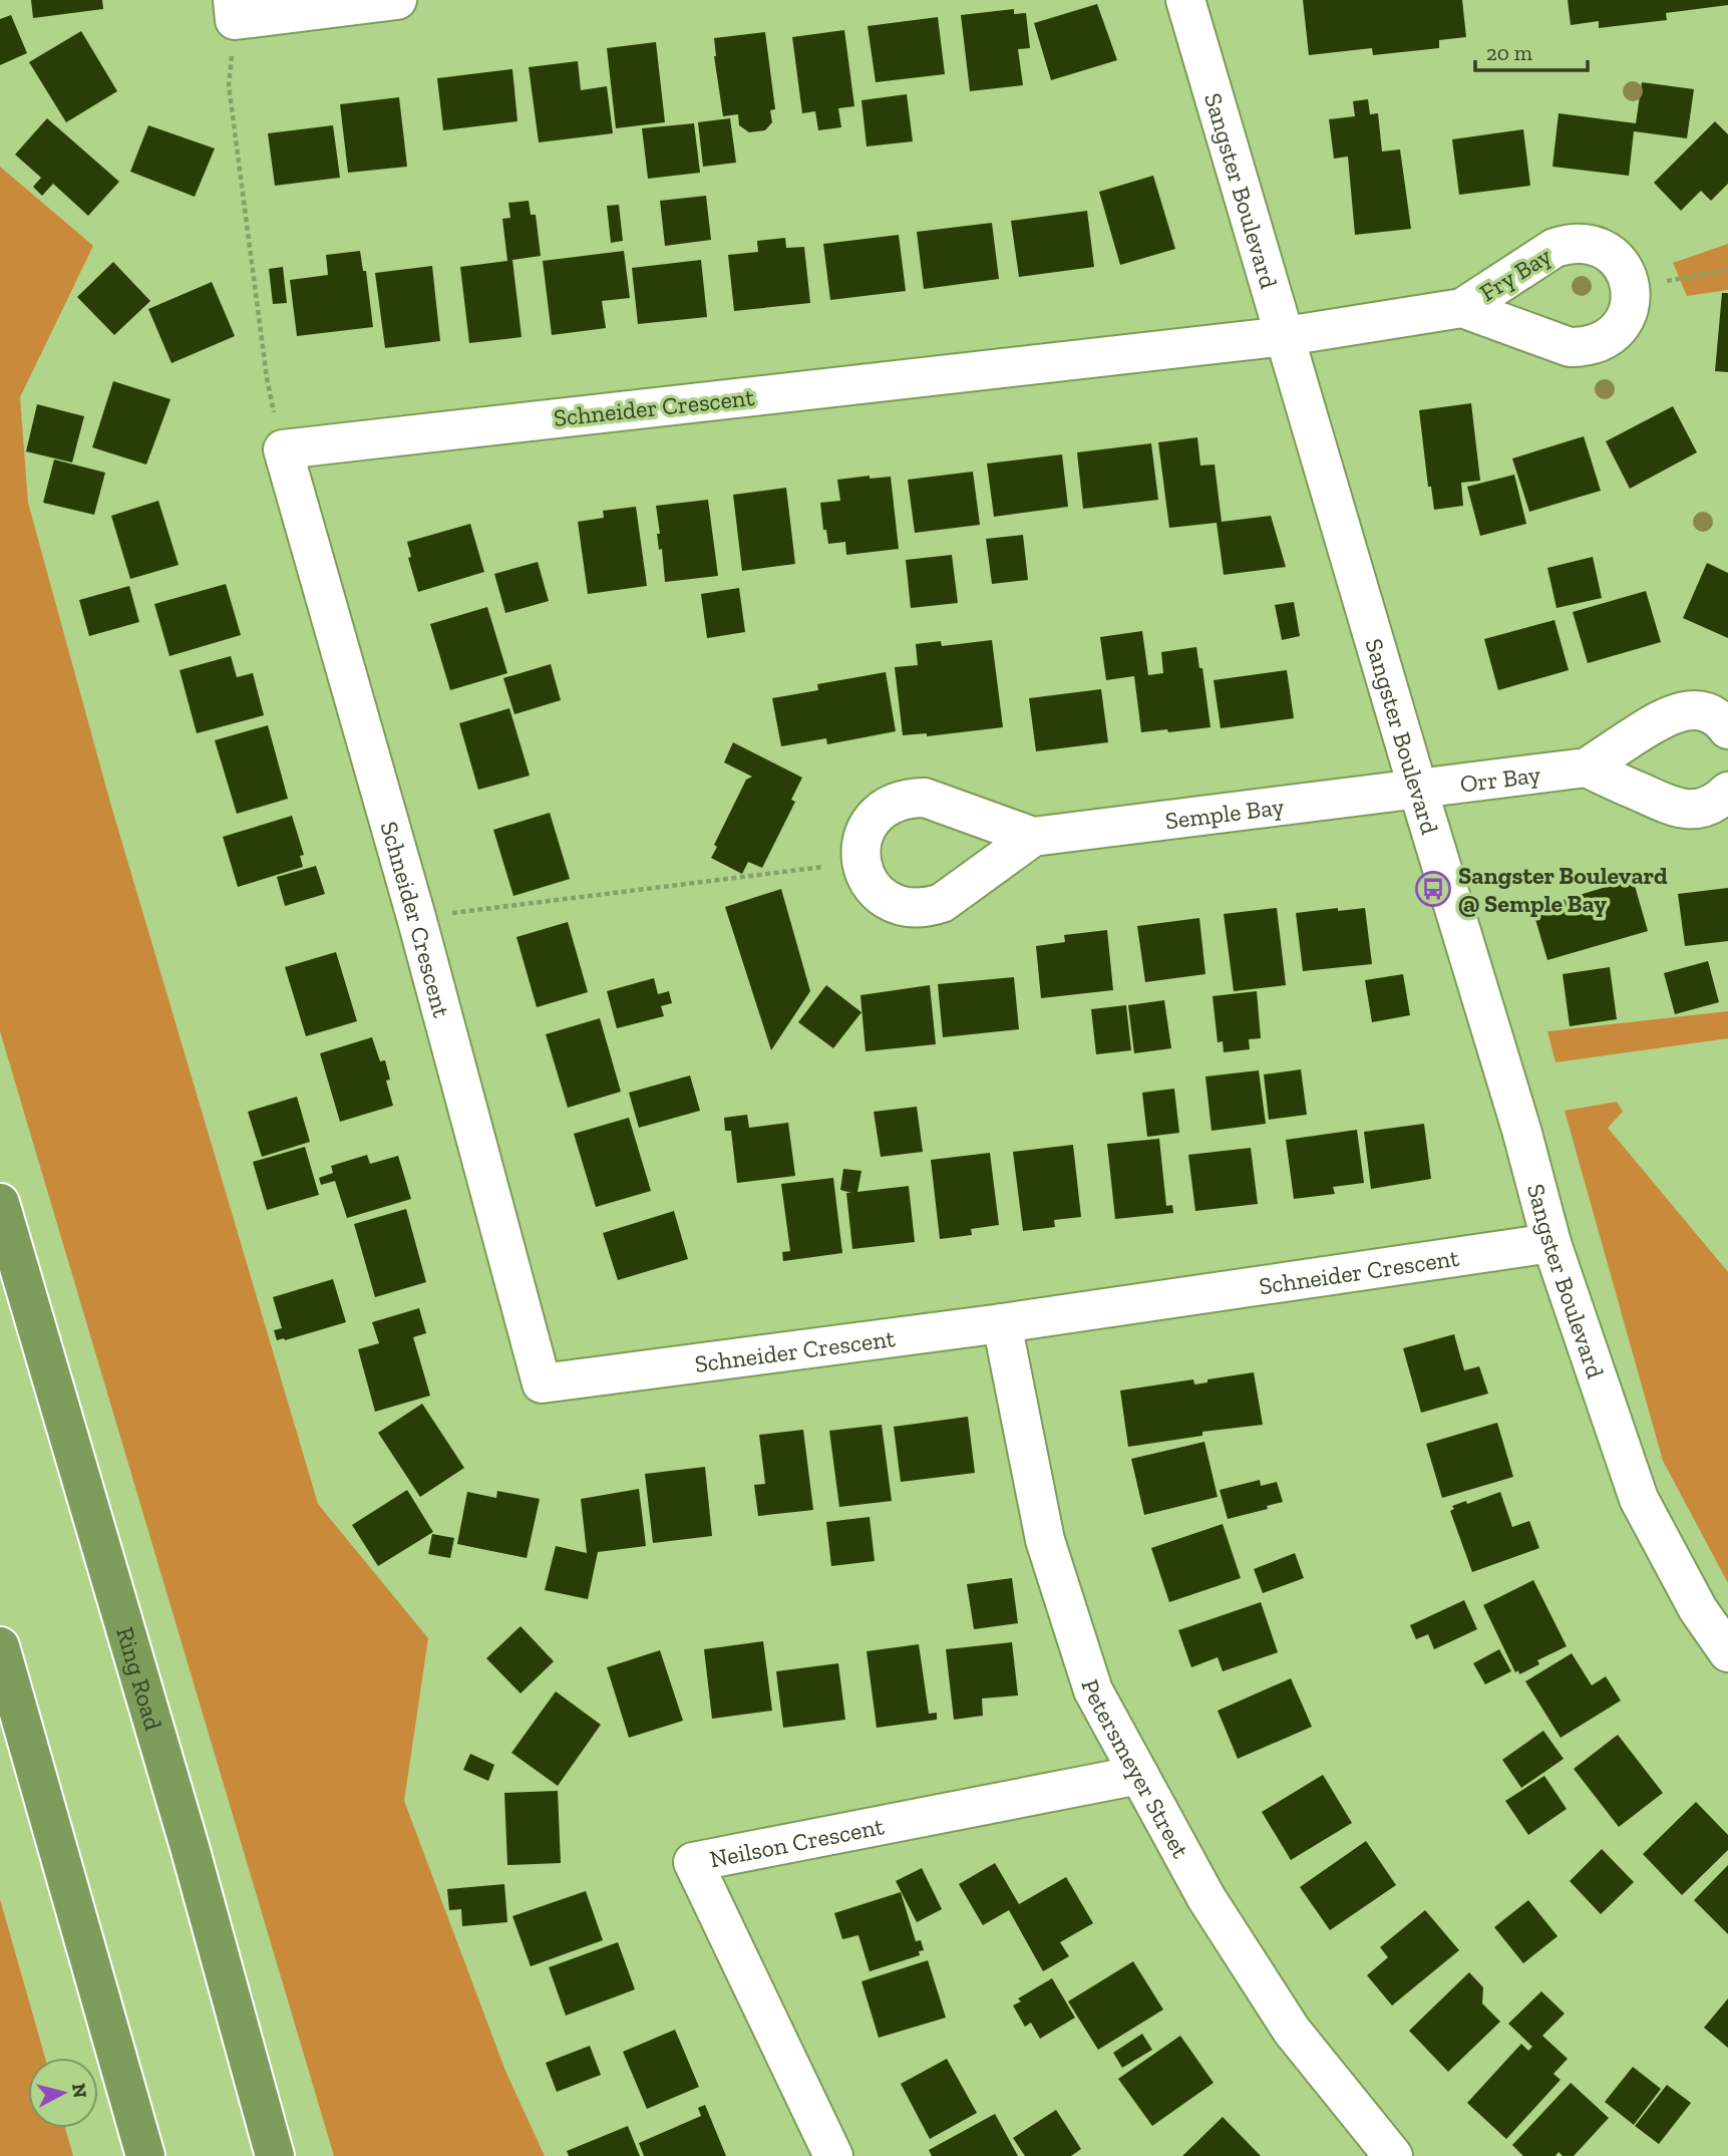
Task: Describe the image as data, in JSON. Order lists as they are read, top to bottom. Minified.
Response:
{"streets":{"highway":["Ring Road"],"street":["Sangster Boulevard","Fry Bay","Schneider Crescent","Orr Bay","Semple Bay","Petersmeyer Street","Neilson Crescent"]},"crossings":[["Sangster Boulevard","Fry Bay"],["Sangster Boulevard","Schneider Crescent"],["Sangster Boulevard","Orr Bay"],["Sangster Boulevard","Semple Bay"],["Fry Bay","Schneider Crescent"],["Schneider Crescent","Petersmeyer Street"],["Orr Bay","Semple Bay"],["Petersmeyer Street","Neilson Crescent"]],"places":{"bus stop":["Sangster Boulevard @ Semple Bay"]},"scale_bar":"20 m","north":"right"}
